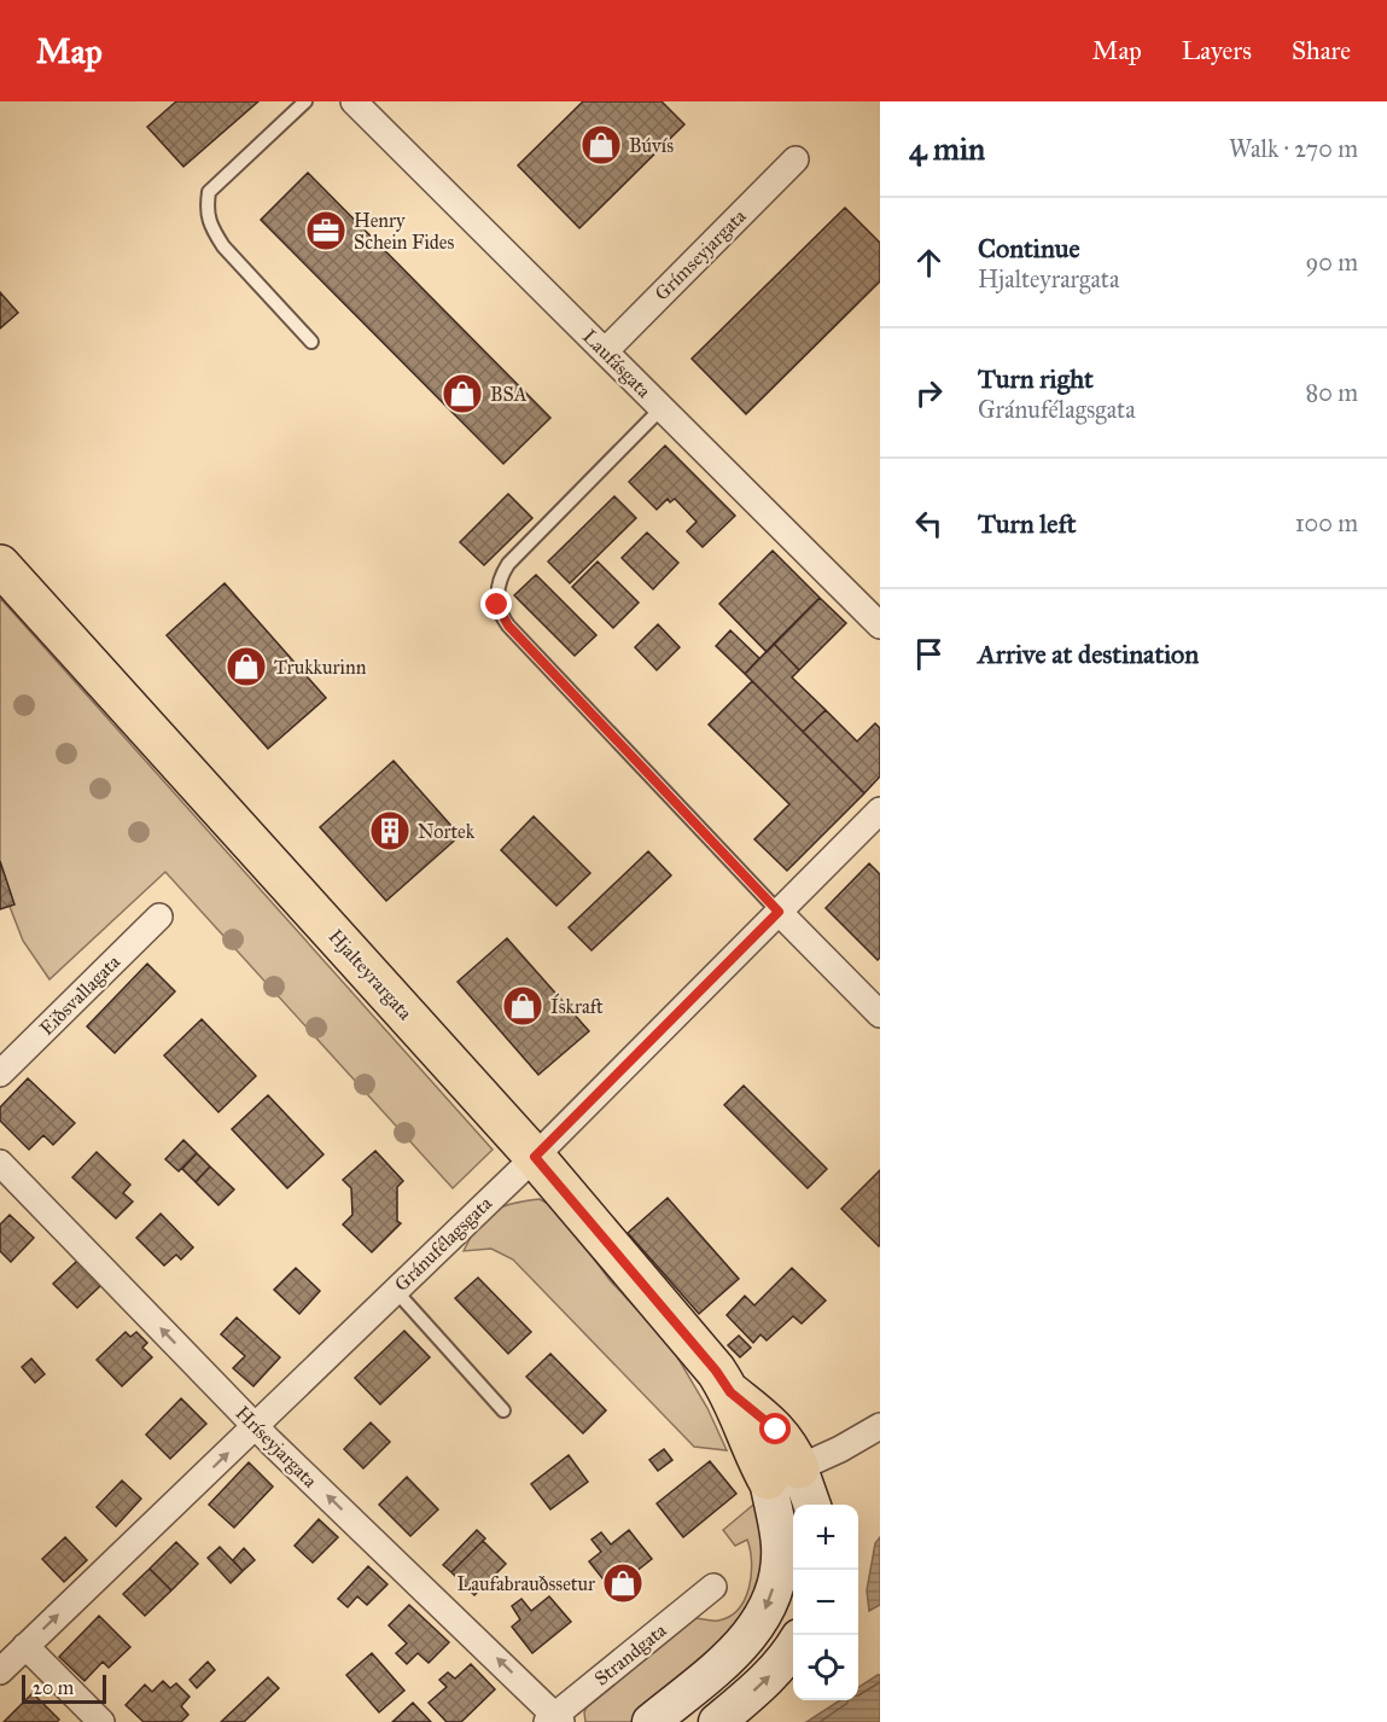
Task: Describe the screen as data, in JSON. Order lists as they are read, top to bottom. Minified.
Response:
{"streets":{"main road":["Hjalteyrargata"],"street":["Grímseyjargata","Laufásgata","Eiðsvallagata","Gránufélagsgata","Hríseyjargata","Strandgata"]},"crossings":[["Grímseyjargata","Laufásgata"],["Hjalteyrargata","Gránufélagsgata"],["Gránufélagsgata","Hríseyjargata"],["Hríseyjargata","Strandgata"]],"one_way":["Hríseyjargata"],"places":{"shop":["Búvís","BSA","Trukkurinn","Ískraft","Laufabrauðssetur"],"office":["Henry Schein Fides"],"building":["Nortek"]},"scale_bar":"20 m","page":{"header":"Map","nav":["Map","Layers","Share"],"heading":["4 min","Walk · 270 m"],"list":[["Continue","Hjalteyrargata","90 m"],["Turn right","Gránufélagsgata","80 m"],["Turn left","100 m"],"Arrive at destination"],"map_buttons":["+","−"],"scale":"20 m"}}
